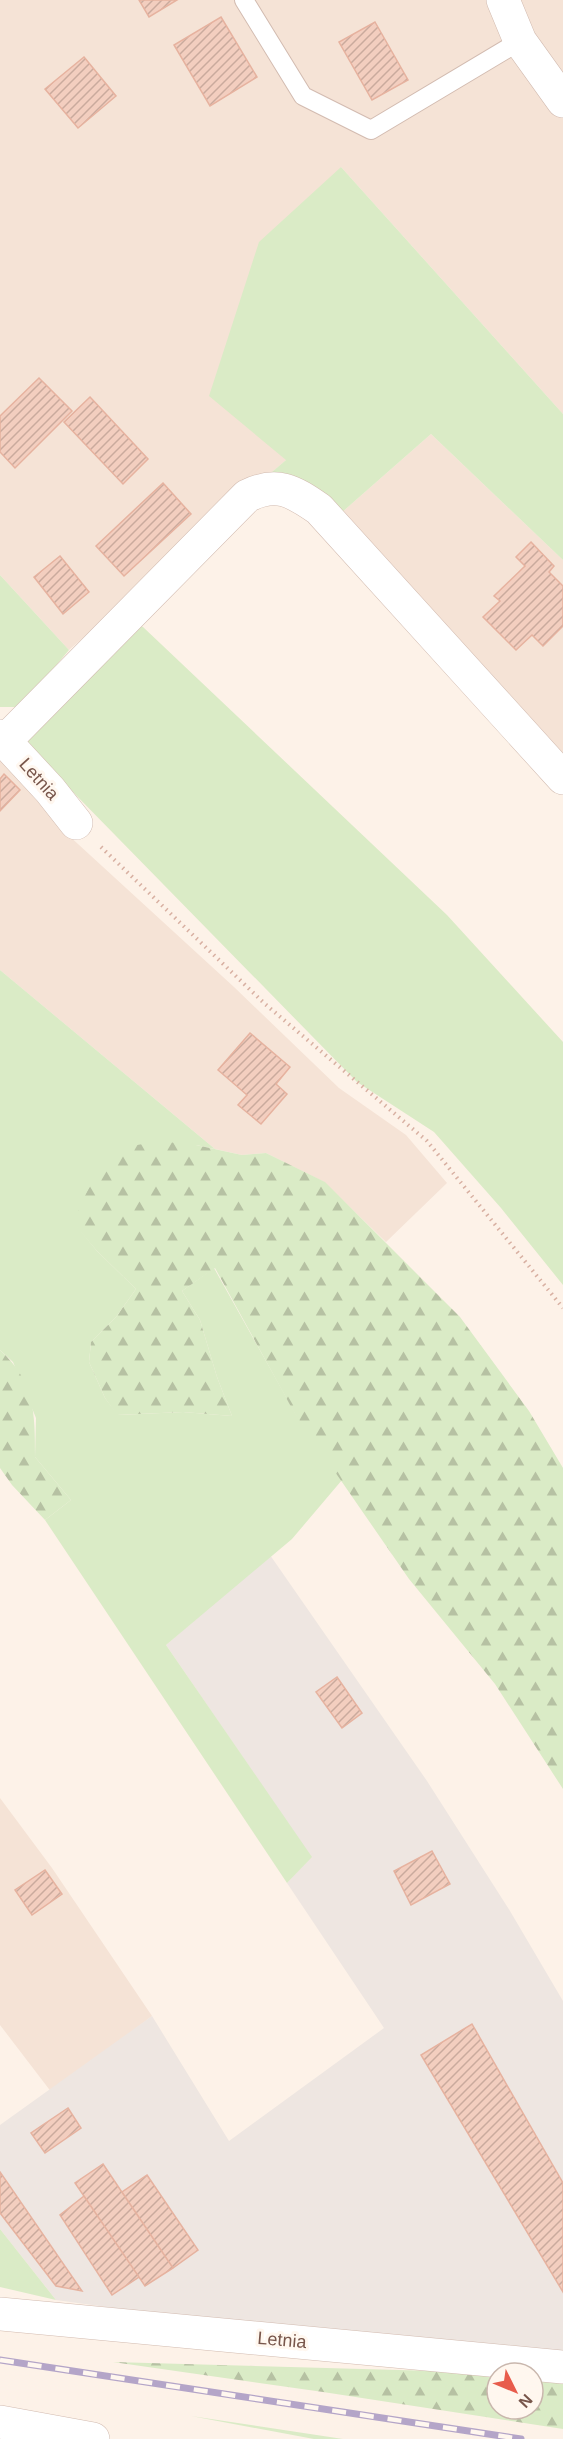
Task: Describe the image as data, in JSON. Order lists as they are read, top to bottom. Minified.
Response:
{"streets":{"street":["Letnia"]},"north":"bottom right"}
